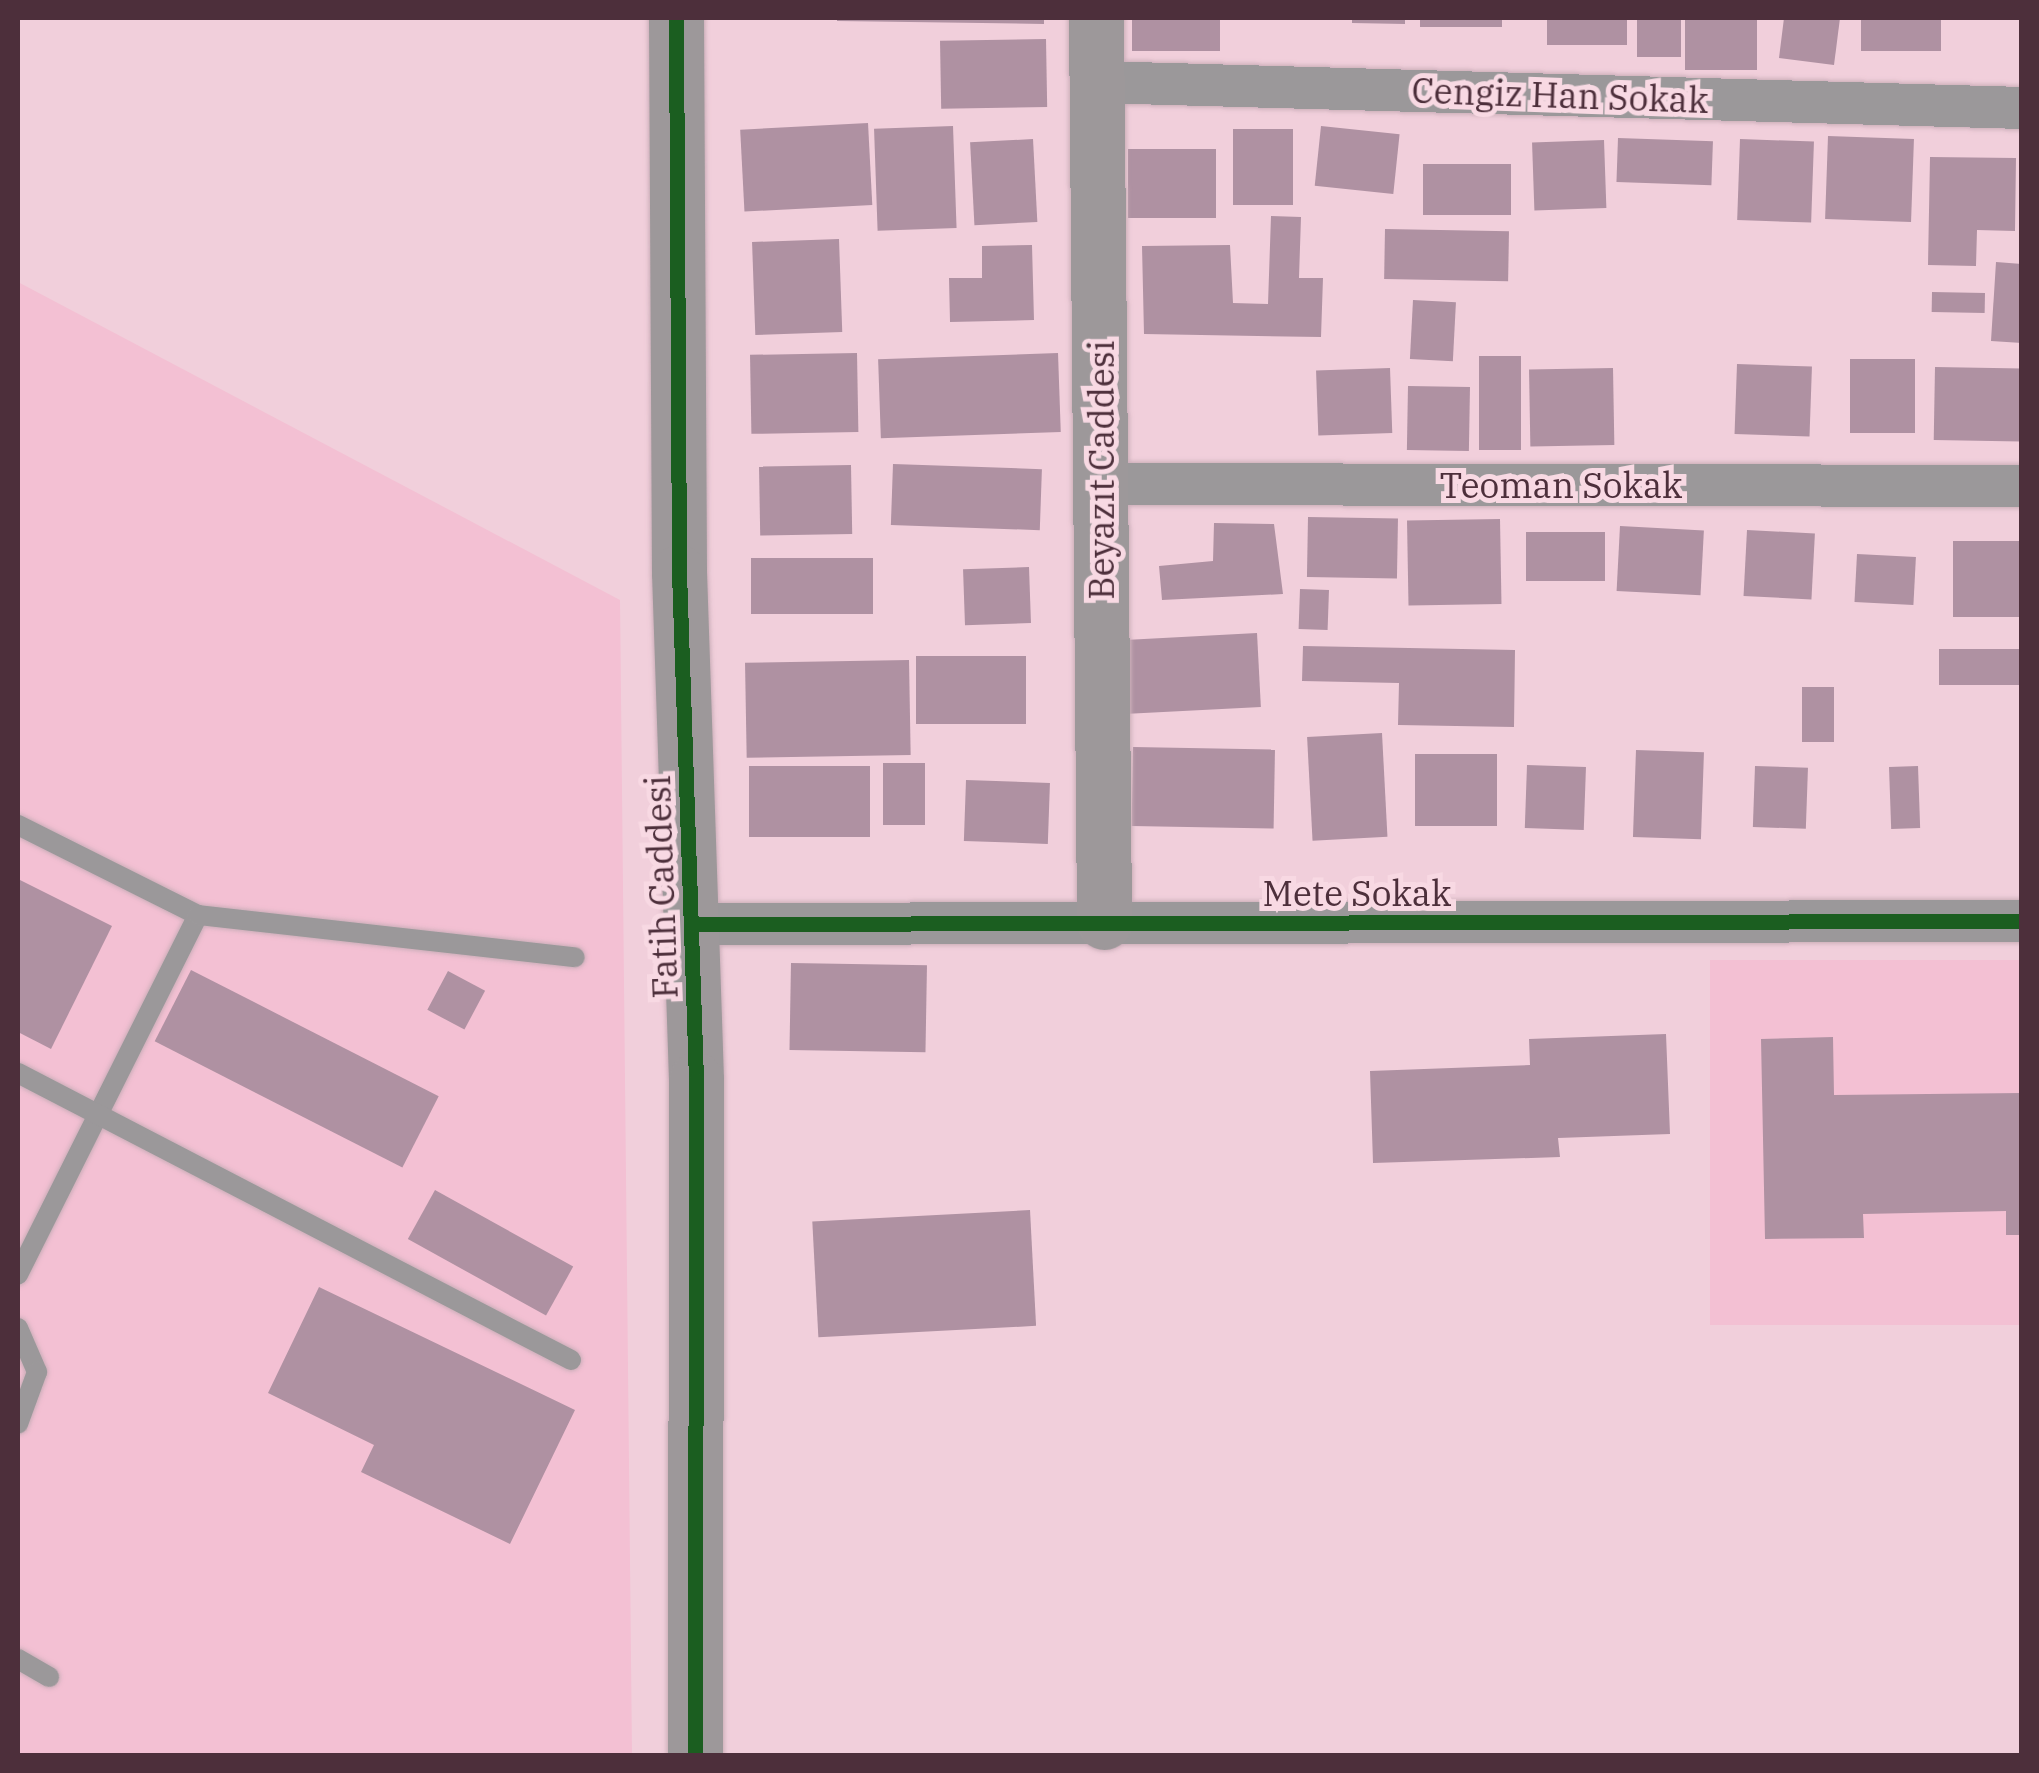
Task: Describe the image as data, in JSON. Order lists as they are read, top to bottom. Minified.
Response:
{"streets":{"street":["Cengiz Han Sokak","Beyazıt Caddesi","Teoman Sokak","Fatih Caddesi","Mete Sokak"]},"crossings":[["Cengiz Han Sokak","Beyazıt Caddesi"],["Beyazıt Caddesi","Teoman Sokak"],["Beyazıt Caddesi","Mete Sokak"],["Fatih Caddesi","Mete Sokak"]]}
